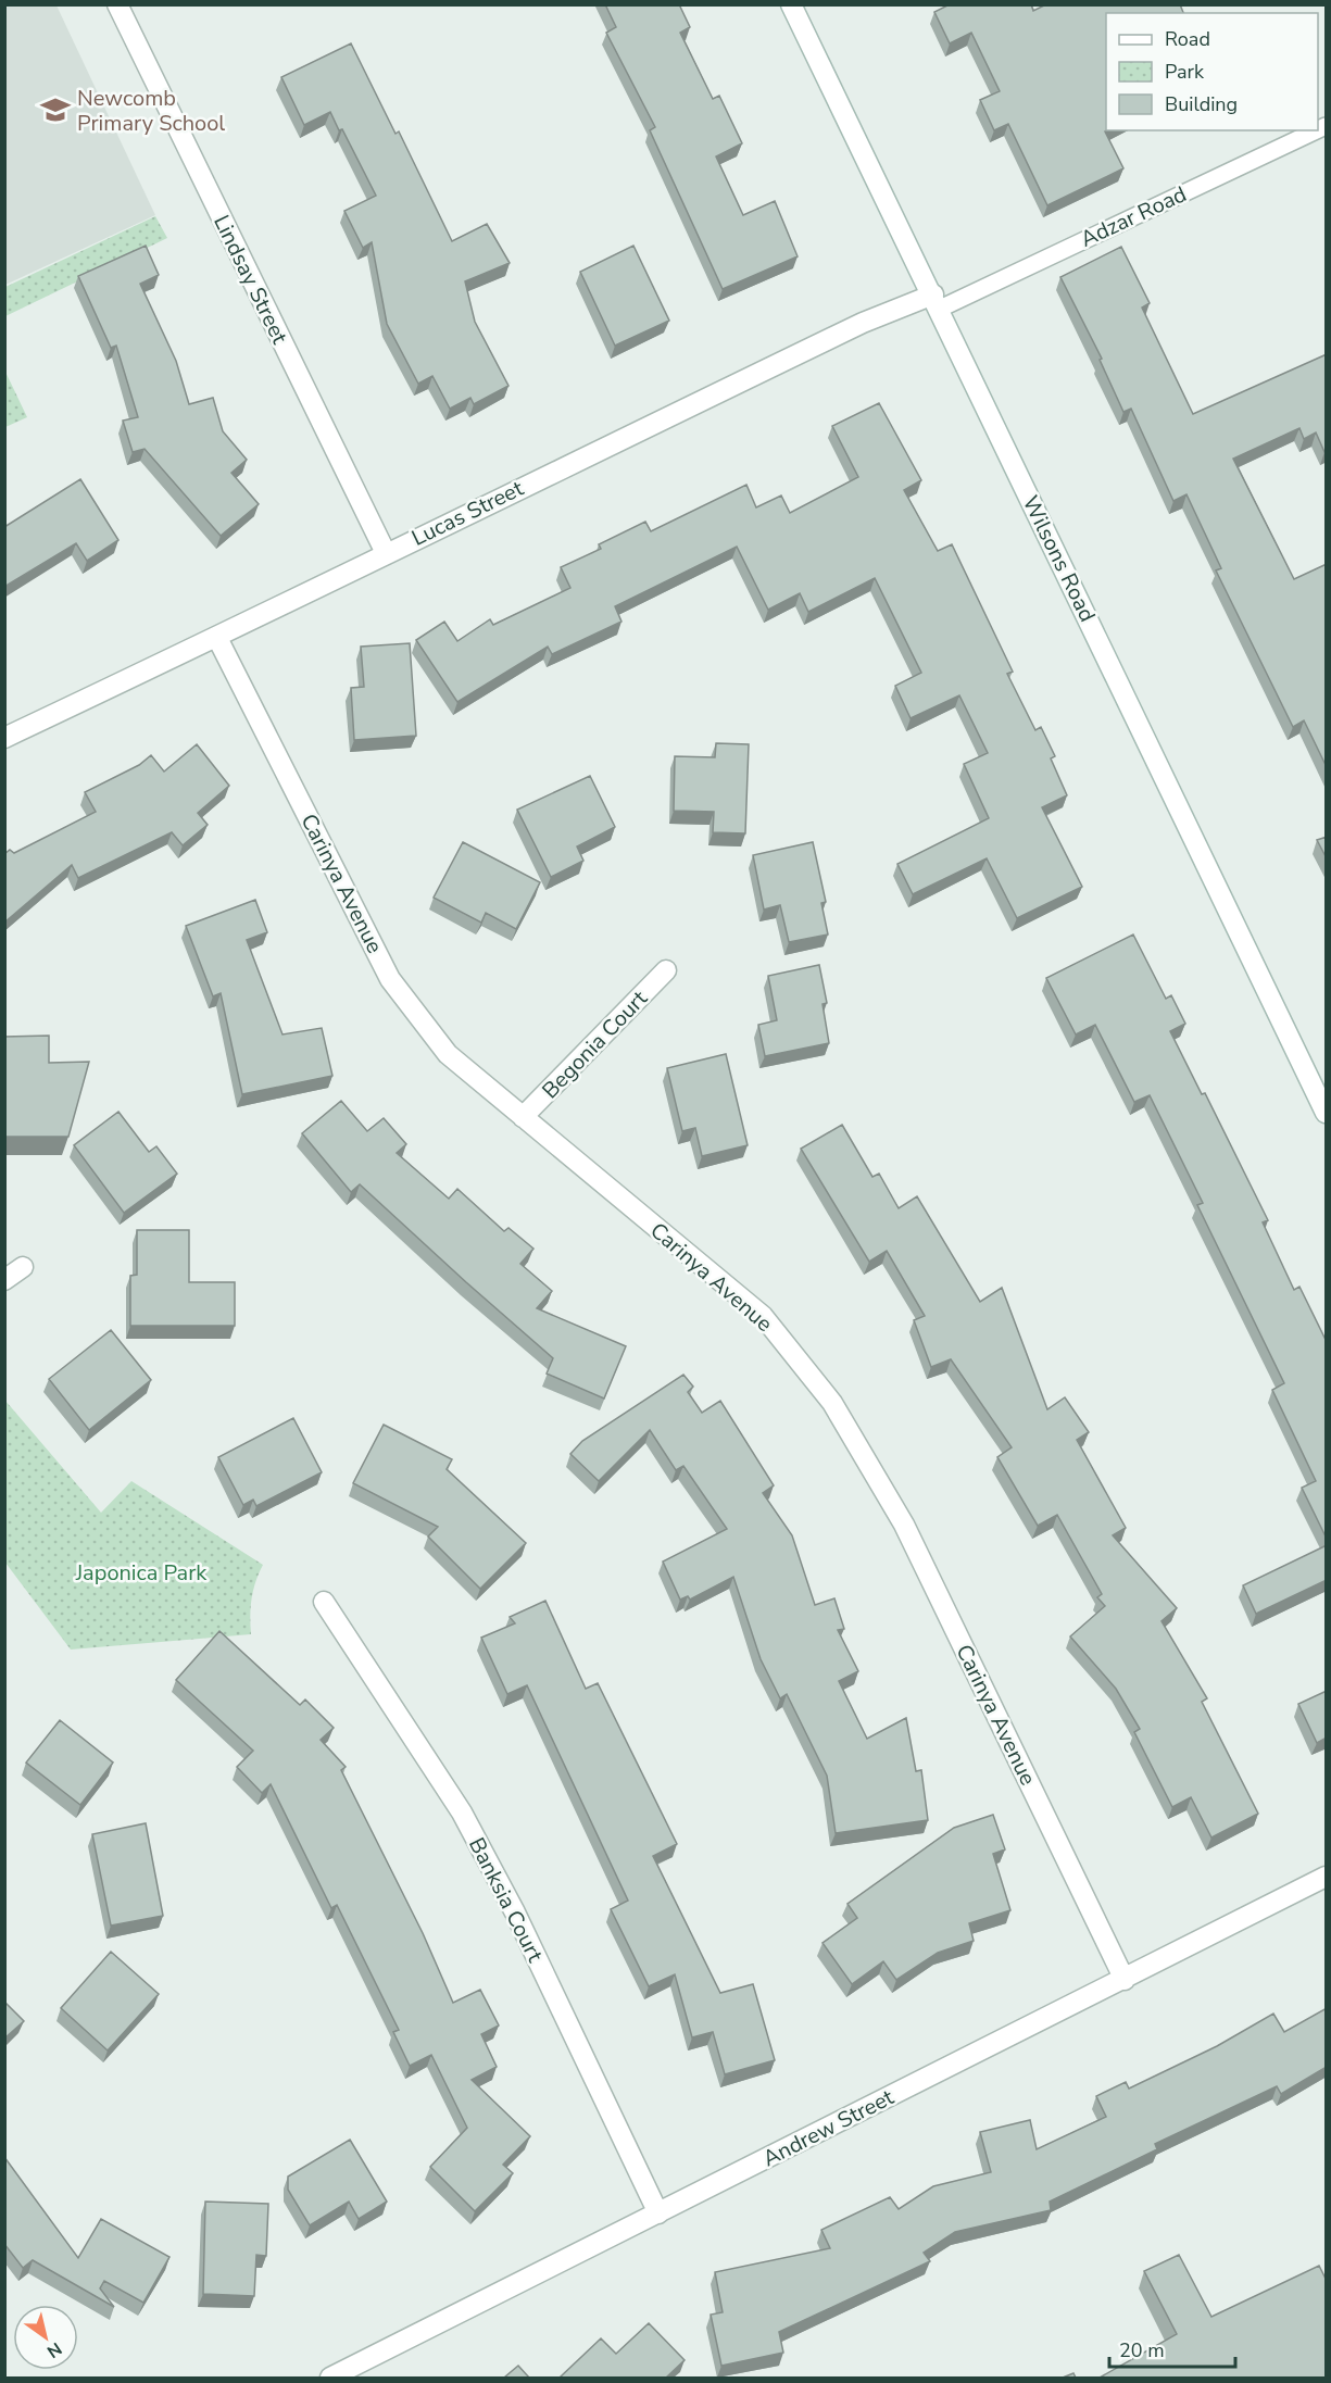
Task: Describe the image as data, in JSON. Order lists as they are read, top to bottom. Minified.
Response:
{"streets":{"street":["Lindsay Street","Lucas Street","Wilsons Road","Carinya Avenue","Begonia Court","Banksia Court","Andrew Street"],"lane":["Adzar Road"]},"crossings":[["Adzar Road","Lucas Street"],["Adzar Road","Wilsons Road"],["Lindsay Street","Lucas Street"],["Lucas Street","Wilsons Road"],["Lucas Street","Carinya Avenue"],["Carinya Avenue","Begonia Court"],["Carinya Avenue","Andrew Street"],["Banksia Court","Andrew Street"]],"parks":["Japonica Park"],"places":{"school or university":["Newcomb Primary School"]},"legend":["Road","Park","Building"],"scale_bar":"20 m","north":"bottom right"}
